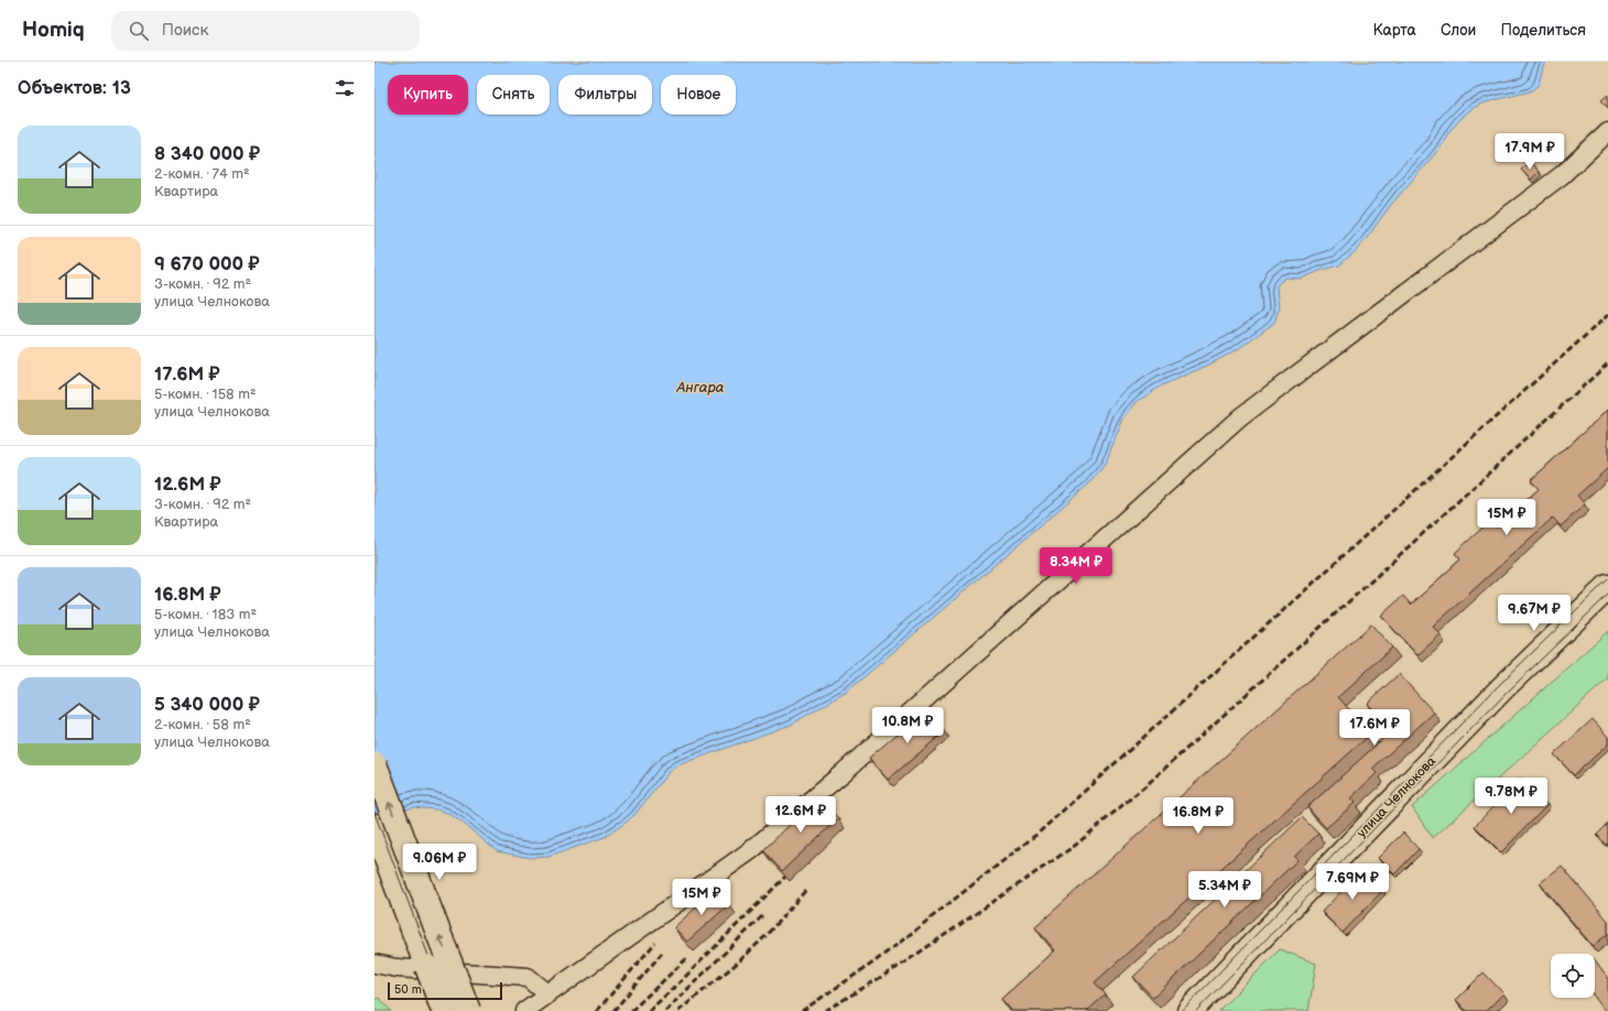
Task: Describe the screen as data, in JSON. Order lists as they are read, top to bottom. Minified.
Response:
{"streets":{"street":["улица Челнокова"]},"water":["Ангара"],"scale_bar":"50 m","page":{"header":"Homiq","search":"Поиск","nav":["Карта","Слои","Поделиться"],"heading":"Объектов: 13","chip":["Купить","Снять","Фильтры","Новое"],"list":[{"name":"8 340 000 ₽","note":"2-комн. · 74 m² · Квартира"},{"name":"9 670 000 ₽","note":"3-комн. · 92 m² · улица Челнокова"},{"name":"17.6M ₽","note":"5-комн. · 158 m² · улица Челнокова"},{"name":"12.6M ₽","note":"3-комн. · 92 m² · Квартира"},{"name":"16.8M ₽","note":"5-комн. · 183 m² · улица Челнокова"},{"name":"5 340 000 ₽","note":"2-комн. · 58 m² · улица Челнокова"}],"price":["17.9M ₽","15M ₽","8.34M ₽","9.67M ₽","10.8M ₽","17.6M ₽","9.78M ₽","12.6M ₽","16.8M ₽","9.06M ₽","7.69M ₽","5.34M ₽","15M ₽"],"scale":"50 m"}}
